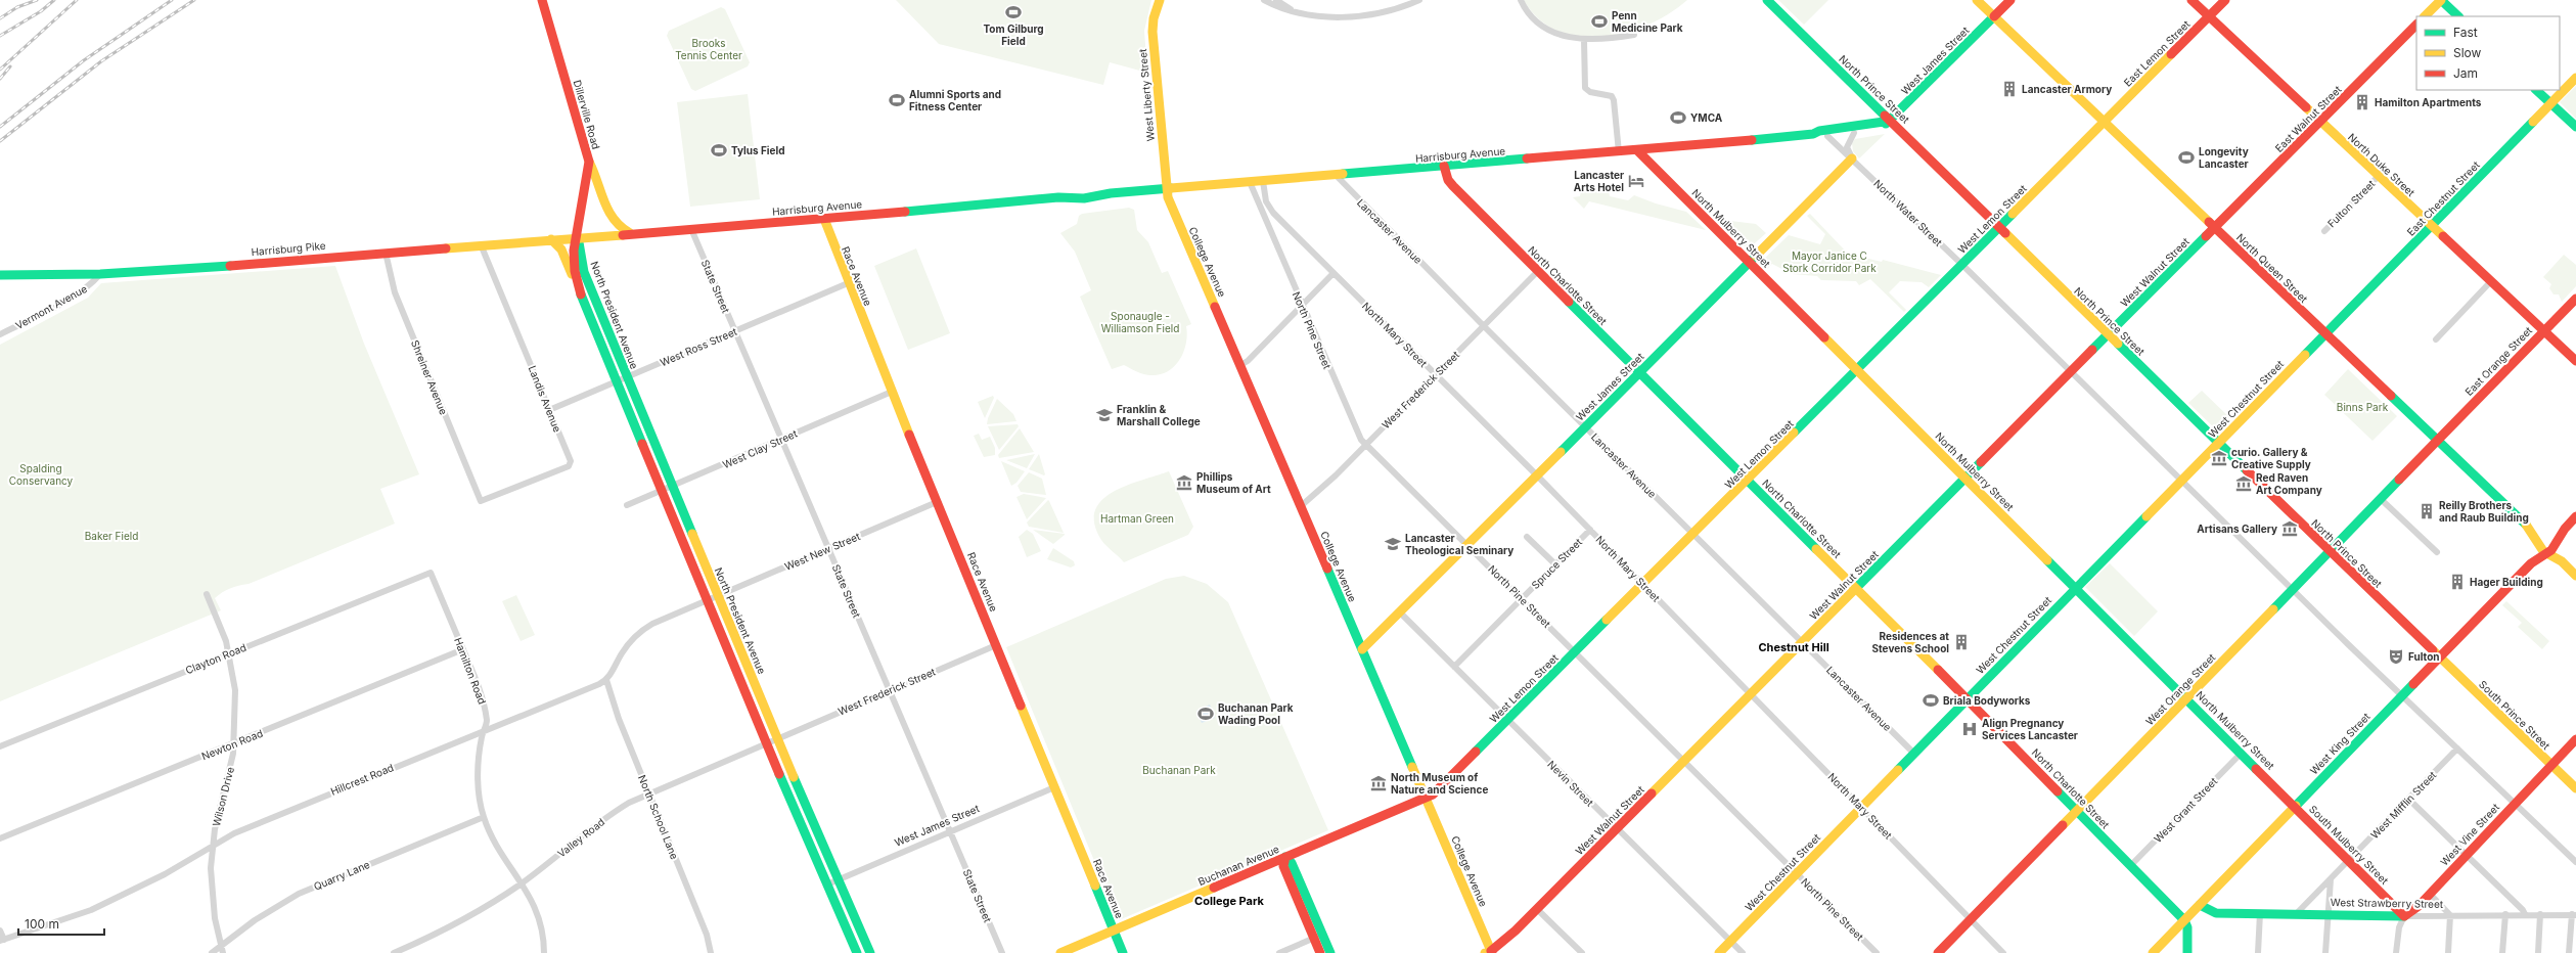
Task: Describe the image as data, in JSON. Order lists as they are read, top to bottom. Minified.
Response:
{"streets":{"main road":["East Lemon Street","West James Street","North Prince Street","West Liberty Street","Dillerville Road","East Walnut Street","Harrisburg Avenue","North Duke Street","East Chestnut Street","West Lemon Street","North Mulberry Street","Harrisburg Pike","College Avenue","North Queen Street","West Walnut Street","Race Avenue","North Charlotte Street","North President Avenue","East Orange Street","West Chestnut Street","West Orange Street","South Prince Street","West King Street","West Vine Street","South Mulberry Street","Buchanan Avenue","West Strawberry Street"],"street":["Fulton Street","North Water Street","Lancaster Avenue","State Street","Vermont Avenue","North Pine Street","North Mary Street","West Ross Street","Shreiner Avenue","West Frederick Street","Landis Avenue","West Clay Street","West New Street","Spruce Street","Clayton Road","Hamilton Road","Newton Road","Hillcrest Road","Nevin Street","Wilson Drive","West Mifflin Street","West Grant Street","North School Lane","Valley Road","Quarry Lane"]},"crossings":[["East Lemon Street","North Duke Street"],["East Lemon Street","West Lemon Street"],["East Lemon Street","North Queen Street"],["West James Street","North Prince Street"],["West James Street","Harrisburg Avenue"],["West James Street","North Water Street"],["West James Street","North Mulberry Street"],["West James Street","Lancaster Avenue"],["West James Street","College Avenue"],["West James Street","North Queen Street"],["West James Street","Race Avenue"],["West James Street","North Charlotte Street"],["West James Street","State Street"],["West James Street","North President Avenue"],["West James Street","North Pine Street"],["West James Street","North Mary Street"],["West James Street","Nevin Street"],["North Prince Street","Harrisburg Avenue"],["North Prince Street","West Lemon Street"],["North Prince Street","West Walnut Street"],["North Prince Street","West Chestnut Street"],["North Prince Street","West Orange Street"],["North Prince Street","South Prince Street"],["North Prince Street","West King Street"],["West Liberty Street","Harrisburg Avenue"],["West Liberty Street","College Avenue"],["Dillerville Road","Harrisburg Avenue"],["Dillerville Road","Harrisburg Pike"],["Dillerville Road","North President Avenue"],["East Walnut Street","North Duke Street"],["East Walnut Street","North Queen Street"],["East Walnut Street","West Walnut Street"],["Harrisburg Avenue","North Water Street"],["Harrisburg Avenue","North Mulberry Street"],["Harrisburg Avenue","Lancaster Avenue"],["Harrisburg Avenue","Harrisburg Pike"],["Harrisburg Avenue","College Avenue"],["Harrisburg Avenue","Race Avenue"],["Harrisburg Avenue","North Charlotte Street"],["Harrisburg Avenue","State Street"],["Harrisburg Avenue","North President Avenue"],["Harrisburg Avenue","North Pine Street"],["Harrisburg Avenue","North Mary Street"],["North Duke Street","East Chestnut Street"],["North Duke Street","Fulton Street"],["North Duke Street","East Orange Street"],["East Chestnut Street","North Queen Street"],["East Chestnut Street","West Chestnut Street"],["North Water Street","West Lemon Street"],["North Water Street","West Walnut Street"],["North Water Street","West Chestnut Street"],["North Water Street","West Orange Street"],["North Water Street","West King Street"],["North Water Street","West Mifflin Street"],["North Water Street","West Vine Street"],["West Lemon Street","North Mulberry Street"],["West Lemon Street","Lancaster Avenue"],["West Lemon Street","College Avenue"],["West Lemon Street","North Queen Street"],["West Lemon Street","North Charlotte Street"],["West Lemon Street","North Pine Street"],["West Lemon Street","North Mary Street"],["West Lemon Street","Nevin Street"],["West Lemon Street","Buchanan Avenue"],["North Mulberry Street","West Walnut Street"],["North Mulberry Street","West Chestnut Street"],["North Mulberry Street","West Orange Street"],["North Mulberry Street","West King Street"],["North Mulberry Street","West Grant Street"],["North Mulberry Street","South Mulberry Street"],["Lancaster Avenue","West Walnut Street"],["Lancaster Avenue","West Frederick Street"],["Lancaster Avenue","West Chestnut Street"],["Harrisburg Pike","Vermont Avenue"],["Harrisburg Pike","North President Avenue"],["Harrisburg Pike","Shreiner Avenue"],["Harrisburg Pike","Landis Avenue"],["College Avenue","West Walnut Street"],["College Avenue","West Frederick Street"],["College Avenue","Buchanan Avenue"],["North Queen Street","West Walnut Street"],["North Queen Street","East Orange Street"],["North Queen Street","West Chestnut Street"],["North Queen Street","West Orange Street"],["North Queen Street","West King Street"],["West Walnut Street","North Charlotte Street"],["West Walnut Street","North Pine Street"],["West Walnut Street","North Mary Street"],["West Walnut Street","Nevin Street"],["Race Avenue","West Ross Street"],["Race Avenue","West Frederick Street"],["Race Avenue","West Clay Street"],["Race Avenue","West New Street"],["Race Avenue","Buchanan Avenue"],["North Charlotte Street","West Frederick Street"],["North Charlotte Street","West Chestnut Street"],["North Charlotte Street","West Orange Street"],["North Charlotte Street","West King Street"],["North Charlotte Street","West Grant Street"],["State Street","West Ross Street"],["State Street","West Frederick Street"],["State Street","West Clay Street"],["State Street","West New Street"],["North President Avenue","West Ross Street"],["North President Avenue","West Frederick Street"],["North President Avenue","West Clay Street"],["North President Avenue","West New Street"],["North President Avenue","Valley Road"],["North Pine Street","West Frederick Street"],["North Pine Street","West Chestnut Street"],["North Pine Street","Spruce Street"],["North Mary Street","West Frederick Street"],["North Mary Street","West Chestnut Street"],["North Mary Street","Spruce Street"],["North Mary Street","West Orange Street"],["West Ross Street","Landis Avenue"],["East Orange Street","West Orange Street"],["Shreiner Avenue","Landis Avenue"],["West Frederick Street","Valley Road"],["West Chestnut Street","Nevin Street"],["Spruce Street","Nevin Street"],["Clayton Road","Hamilton Road"],["Clayton Road","Wilson Drive"],["Hamilton Road","Newton Road"],["Hamilton Road","Hillcrest Road"],["Hamilton Road","Valley Road"],["Hamilton Road","Quarry Lane"],["South Prince Street","West King Street"],["South Prince Street","West Vine Street"],["West King Street","South Mulberry Street"],["West King Street","West Strawberry Street"],["Newton Road","Wilson Drive"],["Hillcrest Road","Wilson Drive"],["Hillcrest Road","North School Lane"],["Wilson Drive","Quarry Lane"],["West Mifflin Street","South Mulberry Street"],["West Mifflin Street","West Strawberry Street"],["North School Lane","Valley Road"],["West Vine Street","South Mulberry Street"],["West Vine Street","West Strawberry Street"],["South Mulberry Street","West Strawberry Street"]],"districts":["Chestnut Hill","College Park"],"parks":["Brooks Tennis Center","Mayor Janice C Stork Corridor Park","Sponaugle - Williamson Field","Binns Park","Spalding Conservancy","Hartman Green","Baker Field","Buchanan Park"],"places":{"sports":["Tom Gilburg Field","Penn Medicine Park","Alumni Sports and Fitness Center","YMCA","Tylus Field","Longevity Lancaster","Briala Bodyworks","Buchanan Park Wading Pool"],"building":["Lancaster Armory","Hamilton Apartments","Reilly Brothers and Raub Building","Hager Building","Residences at Stevens School"],"hotel":["Lancaster Arts Hotel"],"school or university":["Franklin & Marshall College","Lancaster Theological Seminary"],"museum":["curio. Gallery & Creative Supply","Phillips Museum of Art","Red Raven Art Company","Artisans Gallery","North Museum of Nature and Science"],"theatre":["Fulton"],"hospital":["Align Pregnancy Services Lancaster"]},"legend":["Fast","Slow","Jam"],"scale_bar":"100 m"}
